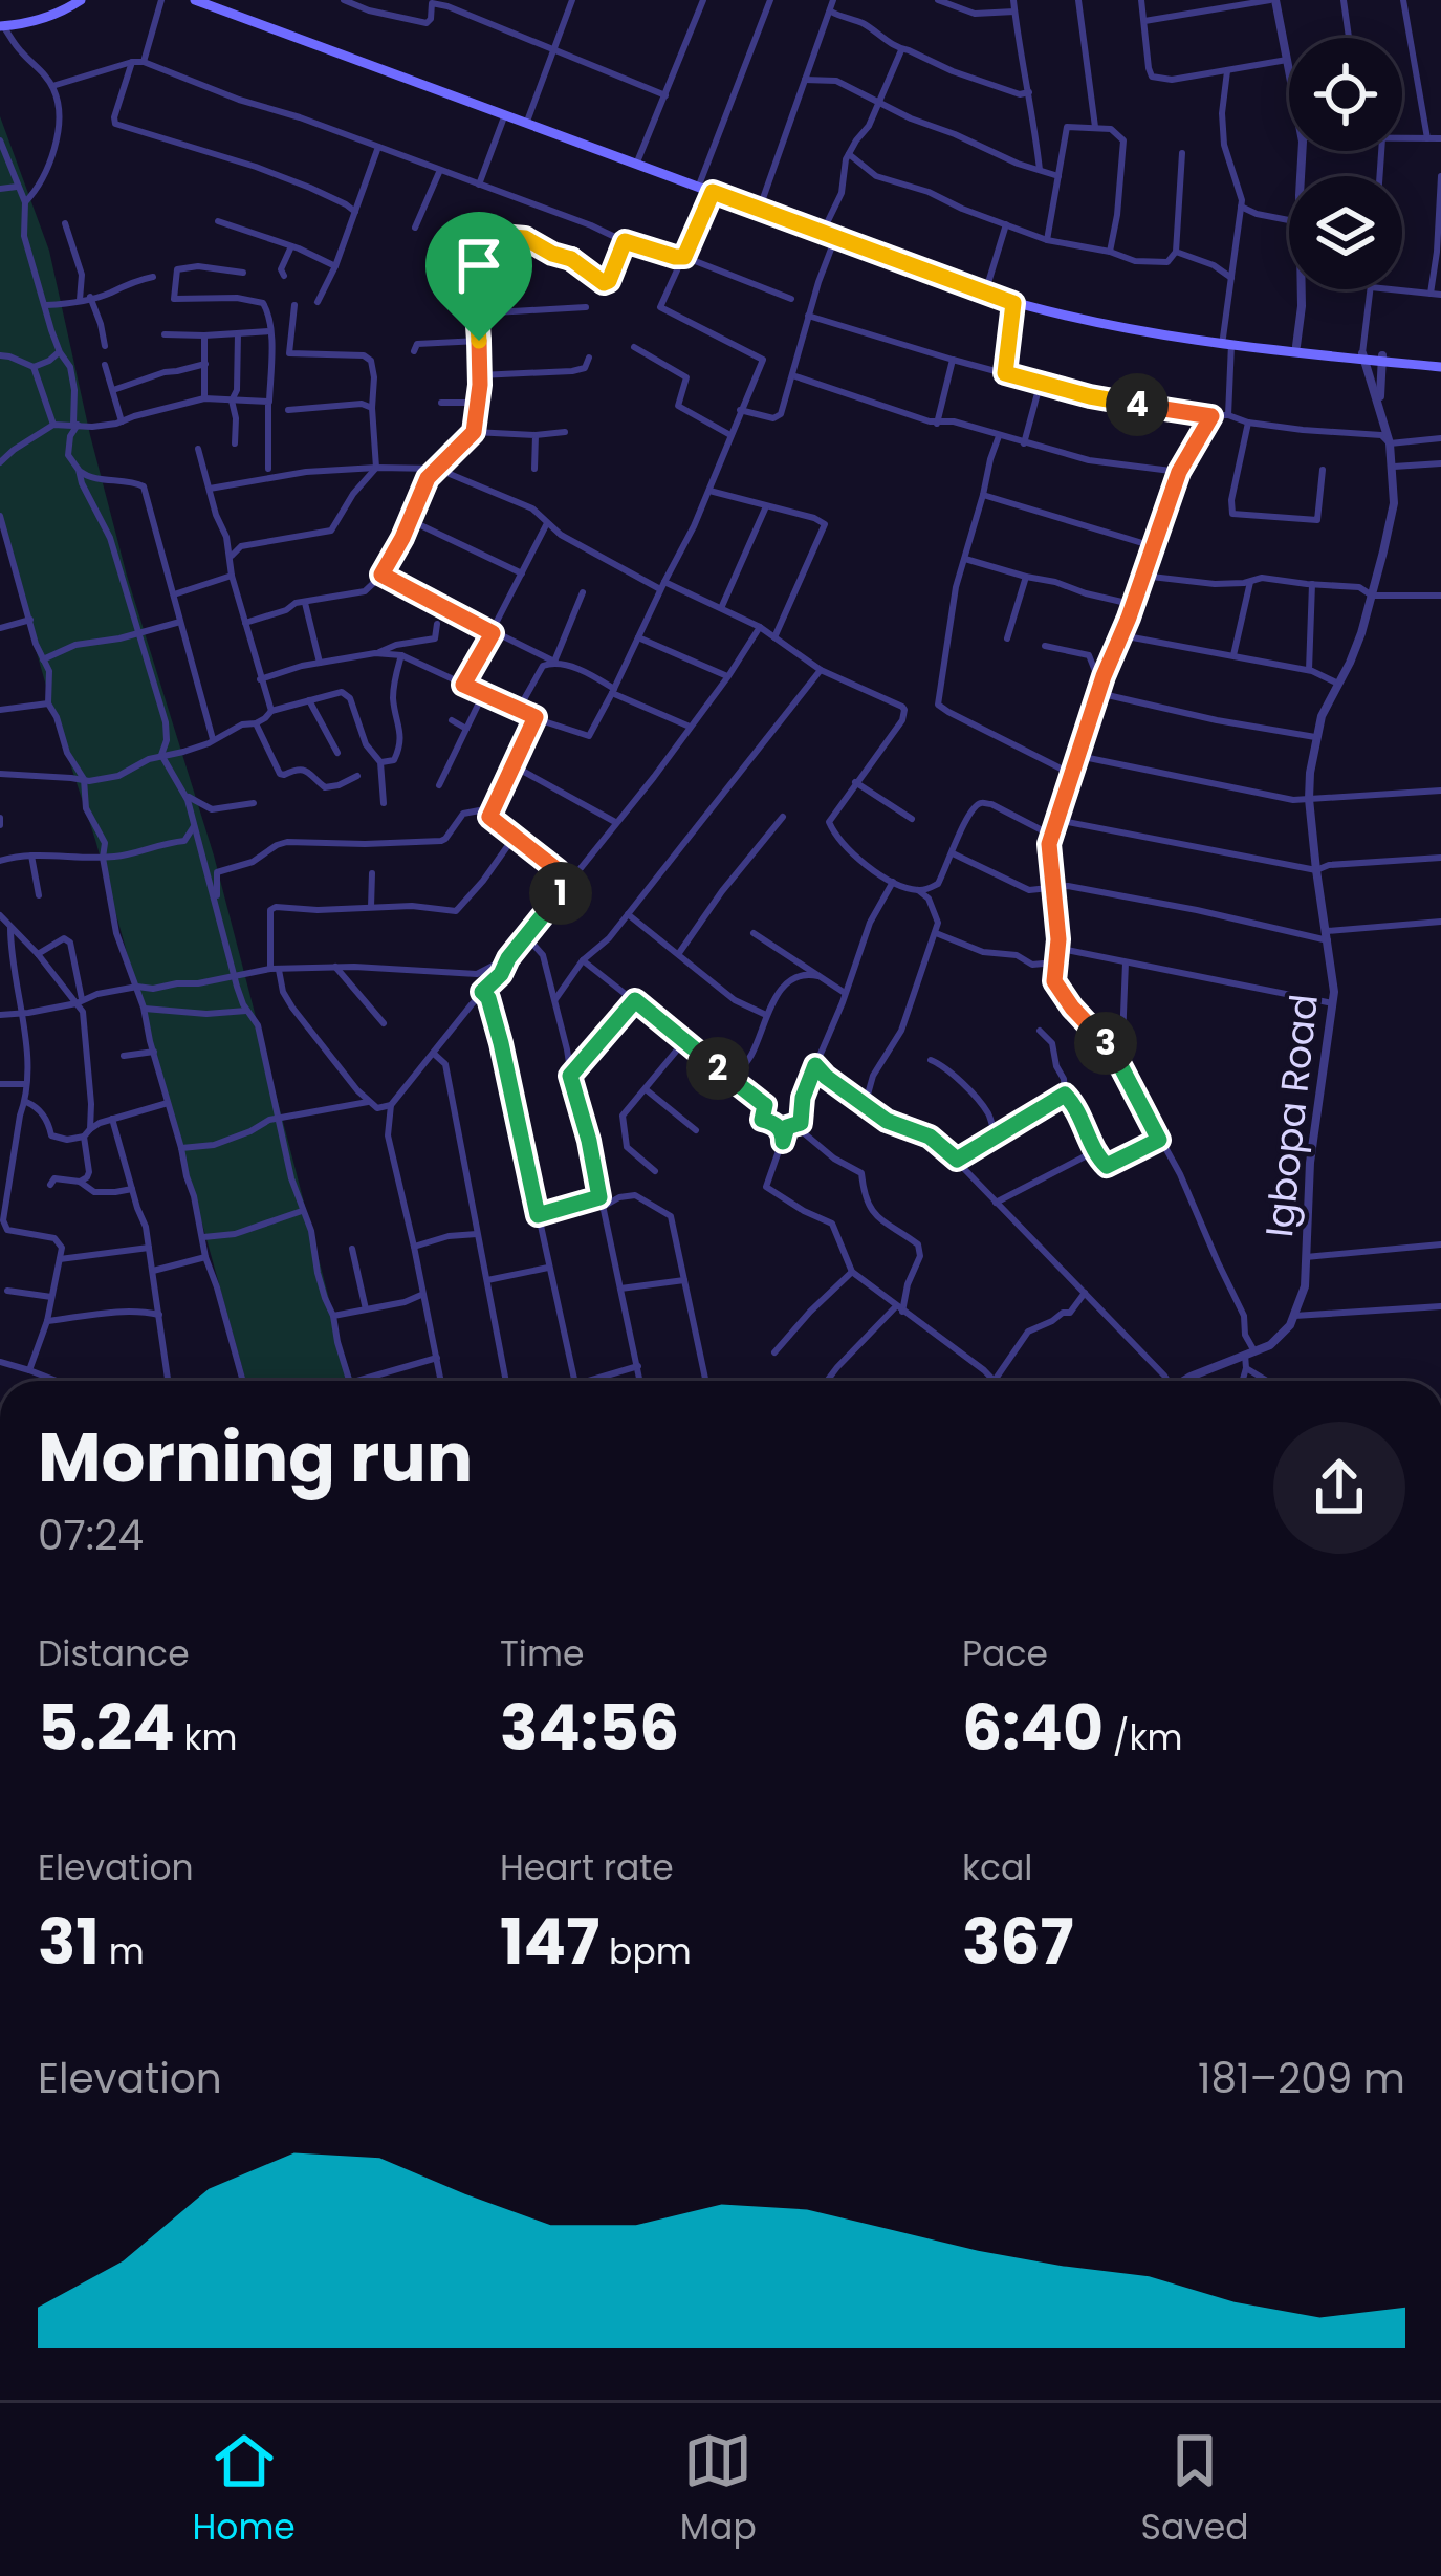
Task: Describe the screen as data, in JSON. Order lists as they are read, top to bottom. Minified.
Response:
{"streets":{"street":["Igbopa Road"]},"page":{"pins":["4","1","3","2"],"heading":["Morning run","07:24"],"stats":[["Distance","5.24 km"],["Time","34:56"],["Pace","6:40 /km"],["Elevation","31 m"],["Heart rate","147 bpm"],["kcal","367"]],"chart":["Elevation","181–209 m"],"tabs":["Home","Map","Saved"]}}
